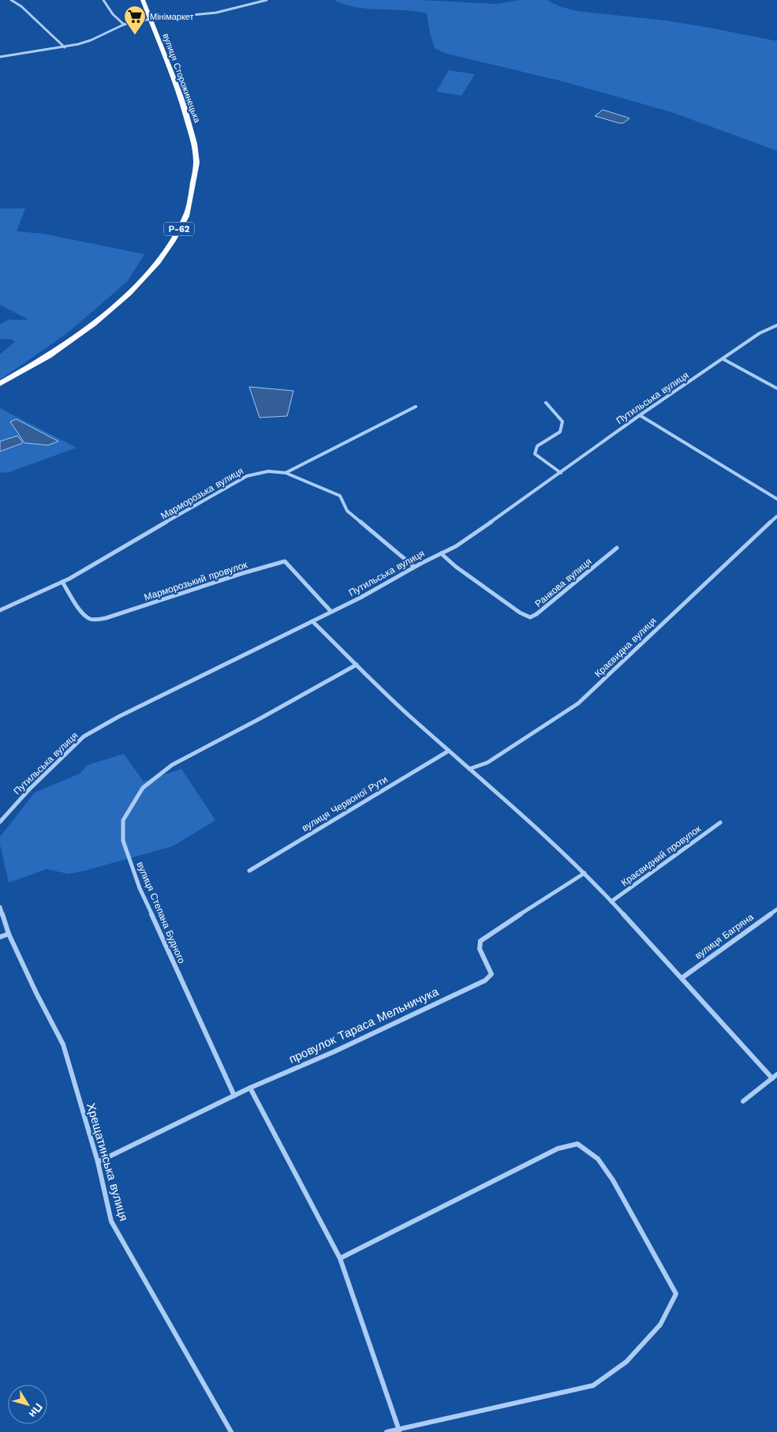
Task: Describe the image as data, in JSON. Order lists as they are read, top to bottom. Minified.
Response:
{"streets":{"main road":["вулиця Сторожинецька","Р-62"],"street":["Путильська вулиця","Марморозька вулиця","Марморозький провулок","Ранкова вулиця","Краєвидна вулиця","вулиця Червоної Рути","Краєвидний провулок","вулиця Степана Будного","вулиця Багряна","провулок Тараса Мельничука","Хрещатинська вулиця"]},"crossings":[["Путильська вулиця","Марморозька вулиця"],["Путильська вулиця","Марморозький провулок"],["Путильська вулиця","Ранкова вулиця"],["Марморозька вулиця","Марморозький провулок"],["вулиця Степана Будного","провулок Тараса Мельничука"],["провулок Тараса Мельничука","Хрещатинська вулиця"]],"places":{"supermarket":["Мінімаркет"]},"north":"bottom right"}
